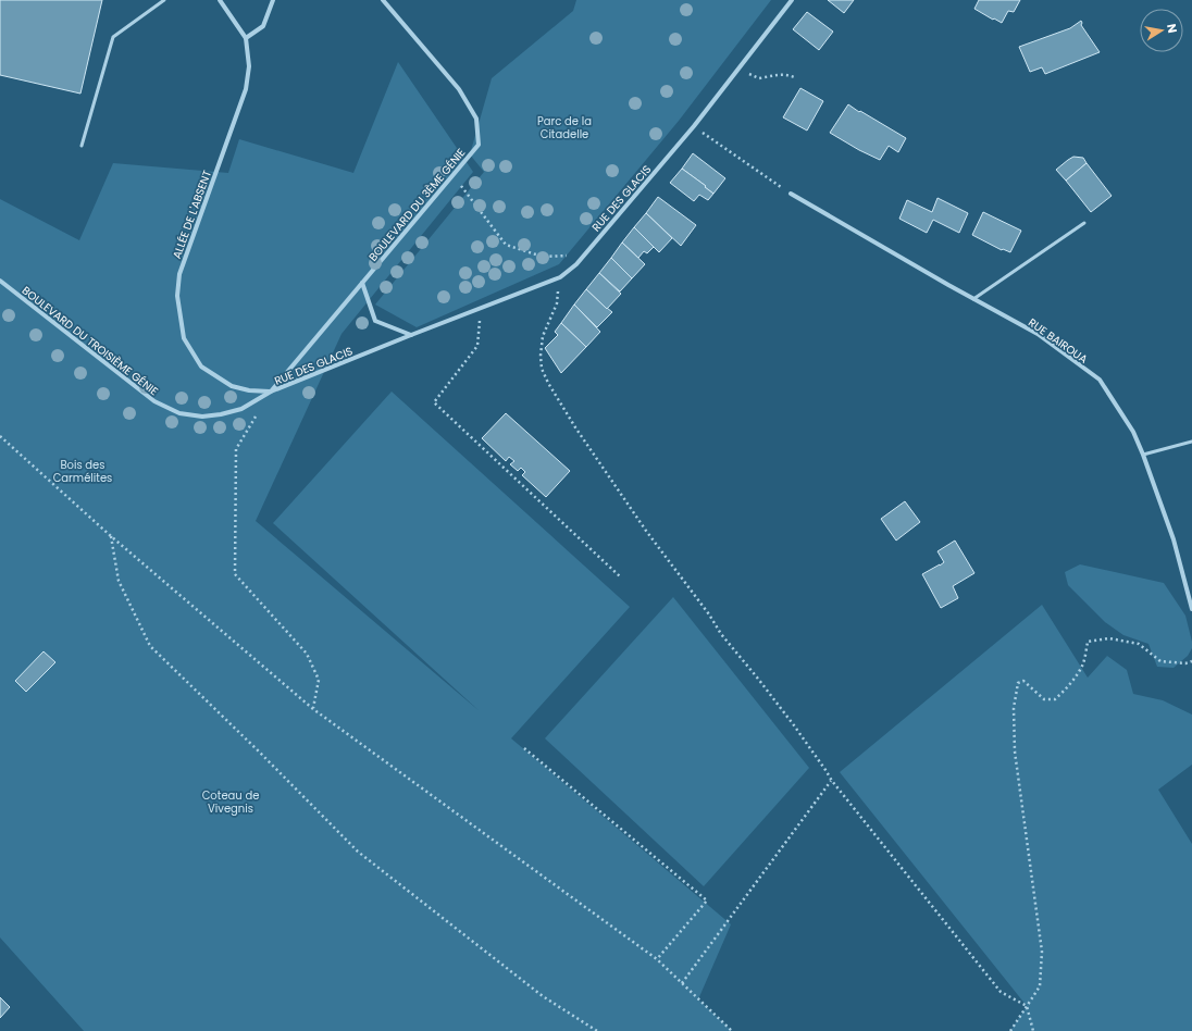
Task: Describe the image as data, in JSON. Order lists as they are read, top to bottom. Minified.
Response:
{"streets":{"street":["RUE DES GLACIS","BOULEVARD DU 3ÈME GÉNIE","ALLÉE DE L'ABSENT","BOULEVARD DU TROISIÈME GÉNIE","RUE BAIROUA"]},"crossings":[["RUE DES GLACIS","BOULEVARD DU 3ÈME GÉNIE"],["RUE DES GLACIS","ALLÉE DE L'ABSENT"],["RUE DES GLACIS","BOULEVARD DU TROISIÈME GÉNIE"],["BOULEVARD DU 3ÈME GÉNIE","ALLÉE DE L'ABSENT"],["BOULEVARD DU 3ÈME GÉNIE","BOULEVARD DU TROISIÈME GÉNIE"],["ALLÉE DE L'ABSENT","BOULEVARD DU TROISIÈME GÉNIE"]],"parks":["Parc de la Citadelle","Bois des Carmélites","Coteau de Vivegnis"],"north":"right"}
